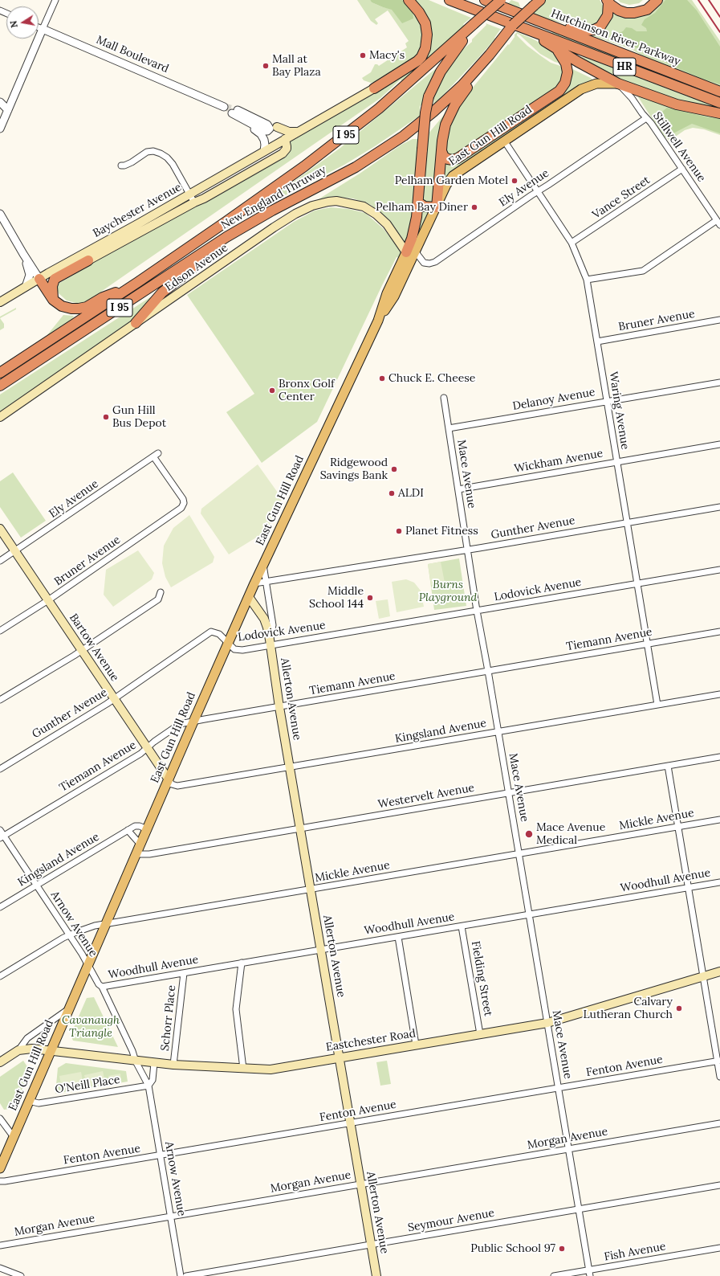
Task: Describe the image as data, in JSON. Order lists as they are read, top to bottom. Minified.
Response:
{"streets":{"highway":["Hutchinson River Parkway","HR","I 95","New England Thruway"],"main road":["East Gun Hill Road","Baychester Avenue","Edson Avenue","Bartow Avenue","Allerton Avenue","Eastchester Road"],"street":["Mall Boulevard","Stillwell Avenue","Ely Avenue","Vance Street","Bruner Avenue","Delanoy Avenue","Waring Avenue","Wickham Avenue","Mace Avenue","Gunther Avenue","Lodovick Avenue","Tiemann Avenue","Kingsland Avenue","Westervelt Avenue","Mickle Avenue","Woodhull Avenue","Arnow Avenue","Fielding Street","Schorr Place","Fenton Avenue","O'Neill Place","Morgan Avenue","Seymour Avenue","Fish Avenue"]},"crossings":[["East Gun Hill Road","Stillwell Avenue"],["East Gun Hill Road","Ely Avenue"],["East Gun Hill Road","Edson Avenue"],["East Gun Hill Road","Waring Avenue"],["East Gun Hill Road","Gunther Avenue"],["East Gun Hill Road","Lodovick Avenue"],["East Gun Hill Road","Tiemann Avenue"],["East Gun Hill Road","Bartow Avenue"],["East Gun Hill Road","Allerton Avenue"],["East Gun Hill Road","Kingsland Avenue"],["East Gun Hill Road","Westervelt Avenue"],["East Gun Hill Road","Mickle Avenue"],["East Gun Hill Road","Arnow Avenue"],["East Gun Hill Road","Eastchester Road"],["East Gun Hill Road","O'Neill Place"],["Stillwell Avenue","Ely Avenue"],["Stillwell Avenue","Vance Street"],["Ely Avenue","Edson Avenue"],["Ely Avenue","Bruner Avenue"],["Ely Avenue","Waring Avenue"],["Ely Avenue","Bartow Avenue"],["Vance Street","Waring Avenue"],["Bruner Avenue","Waring Avenue"],["Bruner Avenue","Bartow Avenue"],["Delanoy Avenue","Waring Avenue"],["Delanoy Avenue","Mace Avenue"],["Waring Avenue","Wickham Avenue"],["Waring Avenue","Gunther Avenue"],["Waring Avenue","Lodovick Avenue"],["Waring Avenue","Tiemann Avenue"],["Waring Avenue","Kingsland Avenue"],["Wickham Avenue","Mace Avenue"],["Mace Avenue","Gunther Avenue"],["Mace Avenue","Lodovick Avenue"],["Mace Avenue","Tiemann Avenue"],["Mace Avenue","Kingsland Avenue"],["Mace Avenue","Westervelt Avenue"],["Mace Avenue","Mickle Avenue"],["Mace Avenue","Woodhull Avenue"],["Mace Avenue","Eastchester Road"],["Mace Avenue","Fenton Avenue"],["Mace Avenue","Morgan Avenue"],["Mace Avenue","Seymour Avenue"],["Mace Avenue","Fish Avenue"],["Gunther Avenue","Lodovick Avenue"],["Gunther Avenue","Bartow Avenue"],["Gunther Avenue","Allerton Avenue"],["Lodovick Avenue","Allerton Avenue"],["Tiemann Avenue","Bartow Avenue"],["Tiemann Avenue","Allerton Avenue"],["Tiemann Avenue","Arnow Avenue"],["Bartow Avenue","Kingsland Avenue"],["Allerton Avenue","Kingsland Avenue"],["Allerton Avenue","Westervelt Avenue"],["Allerton Avenue","Mickle Avenue"],["Allerton Avenue","Woodhull Avenue"],["Allerton Avenue","Eastchester Road"],["Allerton Avenue","Fenton Avenue"],["Allerton Avenue","Morgan Avenue"],["Allerton Avenue","Seymour Avenue"],["Kingsland Avenue","Arnow Avenue"],["Mickle Avenue","Arnow Avenue"],["Woodhull Avenue","Arnow Avenue"],["Woodhull Avenue","Fielding Street"],["Woodhull Avenue","Schorr Place"],["Arnow Avenue","Eastchester Road"],["Arnow Avenue","Fenton Avenue"],["Arnow Avenue","O'Neill Place"],["Arnow Avenue","Morgan Avenue"],["Fielding Street","Eastchester Road"],["Schorr Place","Eastchester Road"]],"parks":["Burns Playground","Cavanaugh Triangle"],"places":["Macy's","Mall at Bay Plaza","Pelham Garden Motel","Pelham Bay Diner","Chuck E. Cheese","Bronx Golf Center","Gun Hill Bus Depot","Ridgewood Savings Bank","ALDI","Planet Fitness","Middle School 144","Mace Avenue Medical","Calvary Lutheran Church","Public School 97"],"north":"left"}
